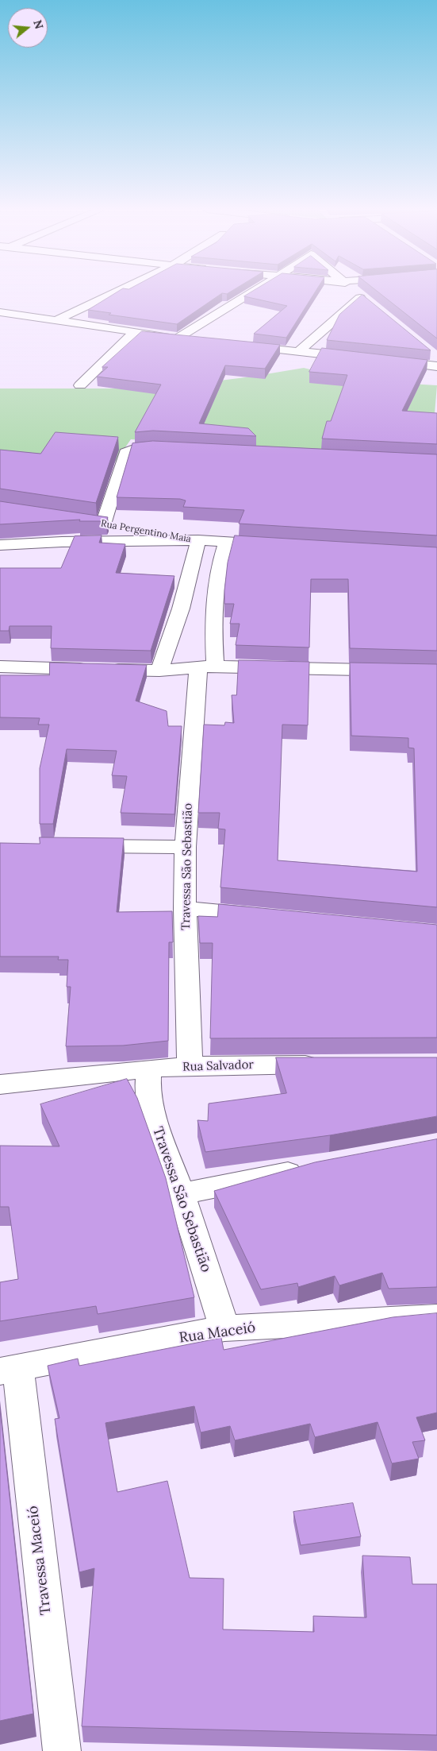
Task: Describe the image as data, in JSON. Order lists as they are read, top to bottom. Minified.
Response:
{"streets":{"street":["Rua Pergentino Maia","Travessa São Sebastião","Rua Salvador","Rua Maceió","Travessa Maceió"]},"crossings":[["Travessa São Sebastião","Rua Salvador"],["Travessa São Sebastião","Rua Maceió"],["Rua Maceió","Travessa Maceió"]],"north":"right"}
